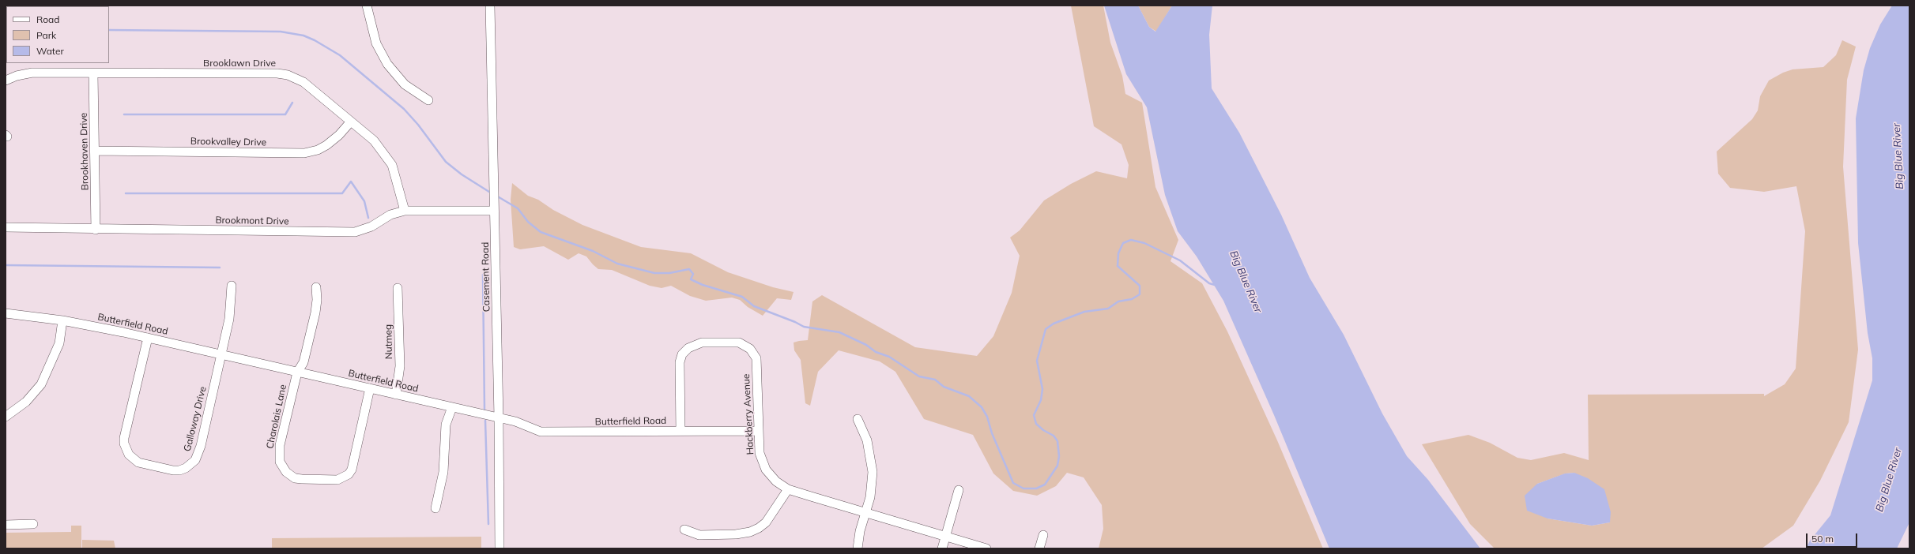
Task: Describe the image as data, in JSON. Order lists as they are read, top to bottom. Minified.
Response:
{"streets":{"street":["Brooklawn Drive","Brookvalley Drive","Brookhaven Drive","Brookmont Drive","Casement Road","Butterfield Road","Nutmeg","Hackberry Avenue","Charolais Lane","Galloway Drive"]},"crossings":[["Brooklawn Drive","Brookvalley Drive"],["Brooklawn Drive","Brookhaven Drive"],["Brooklawn Drive","Brookmont Drive"],["Brookvalley Drive","Brookhaven Drive"],["Brookhaven Drive","Brookmont Drive"],["Brookmont Drive","Casement Road"],["Casement Road","Butterfield Road"],["Butterfield Road","Nutmeg"],["Butterfield Road","Hackberry Avenue"],["Butterfield Road","Charolais Lane"],["Butterfield Road","Galloway Drive"]],"water":["Big Blue River"],"legend":["Road","Park","Water"],"scale_bar":"50 m"}
